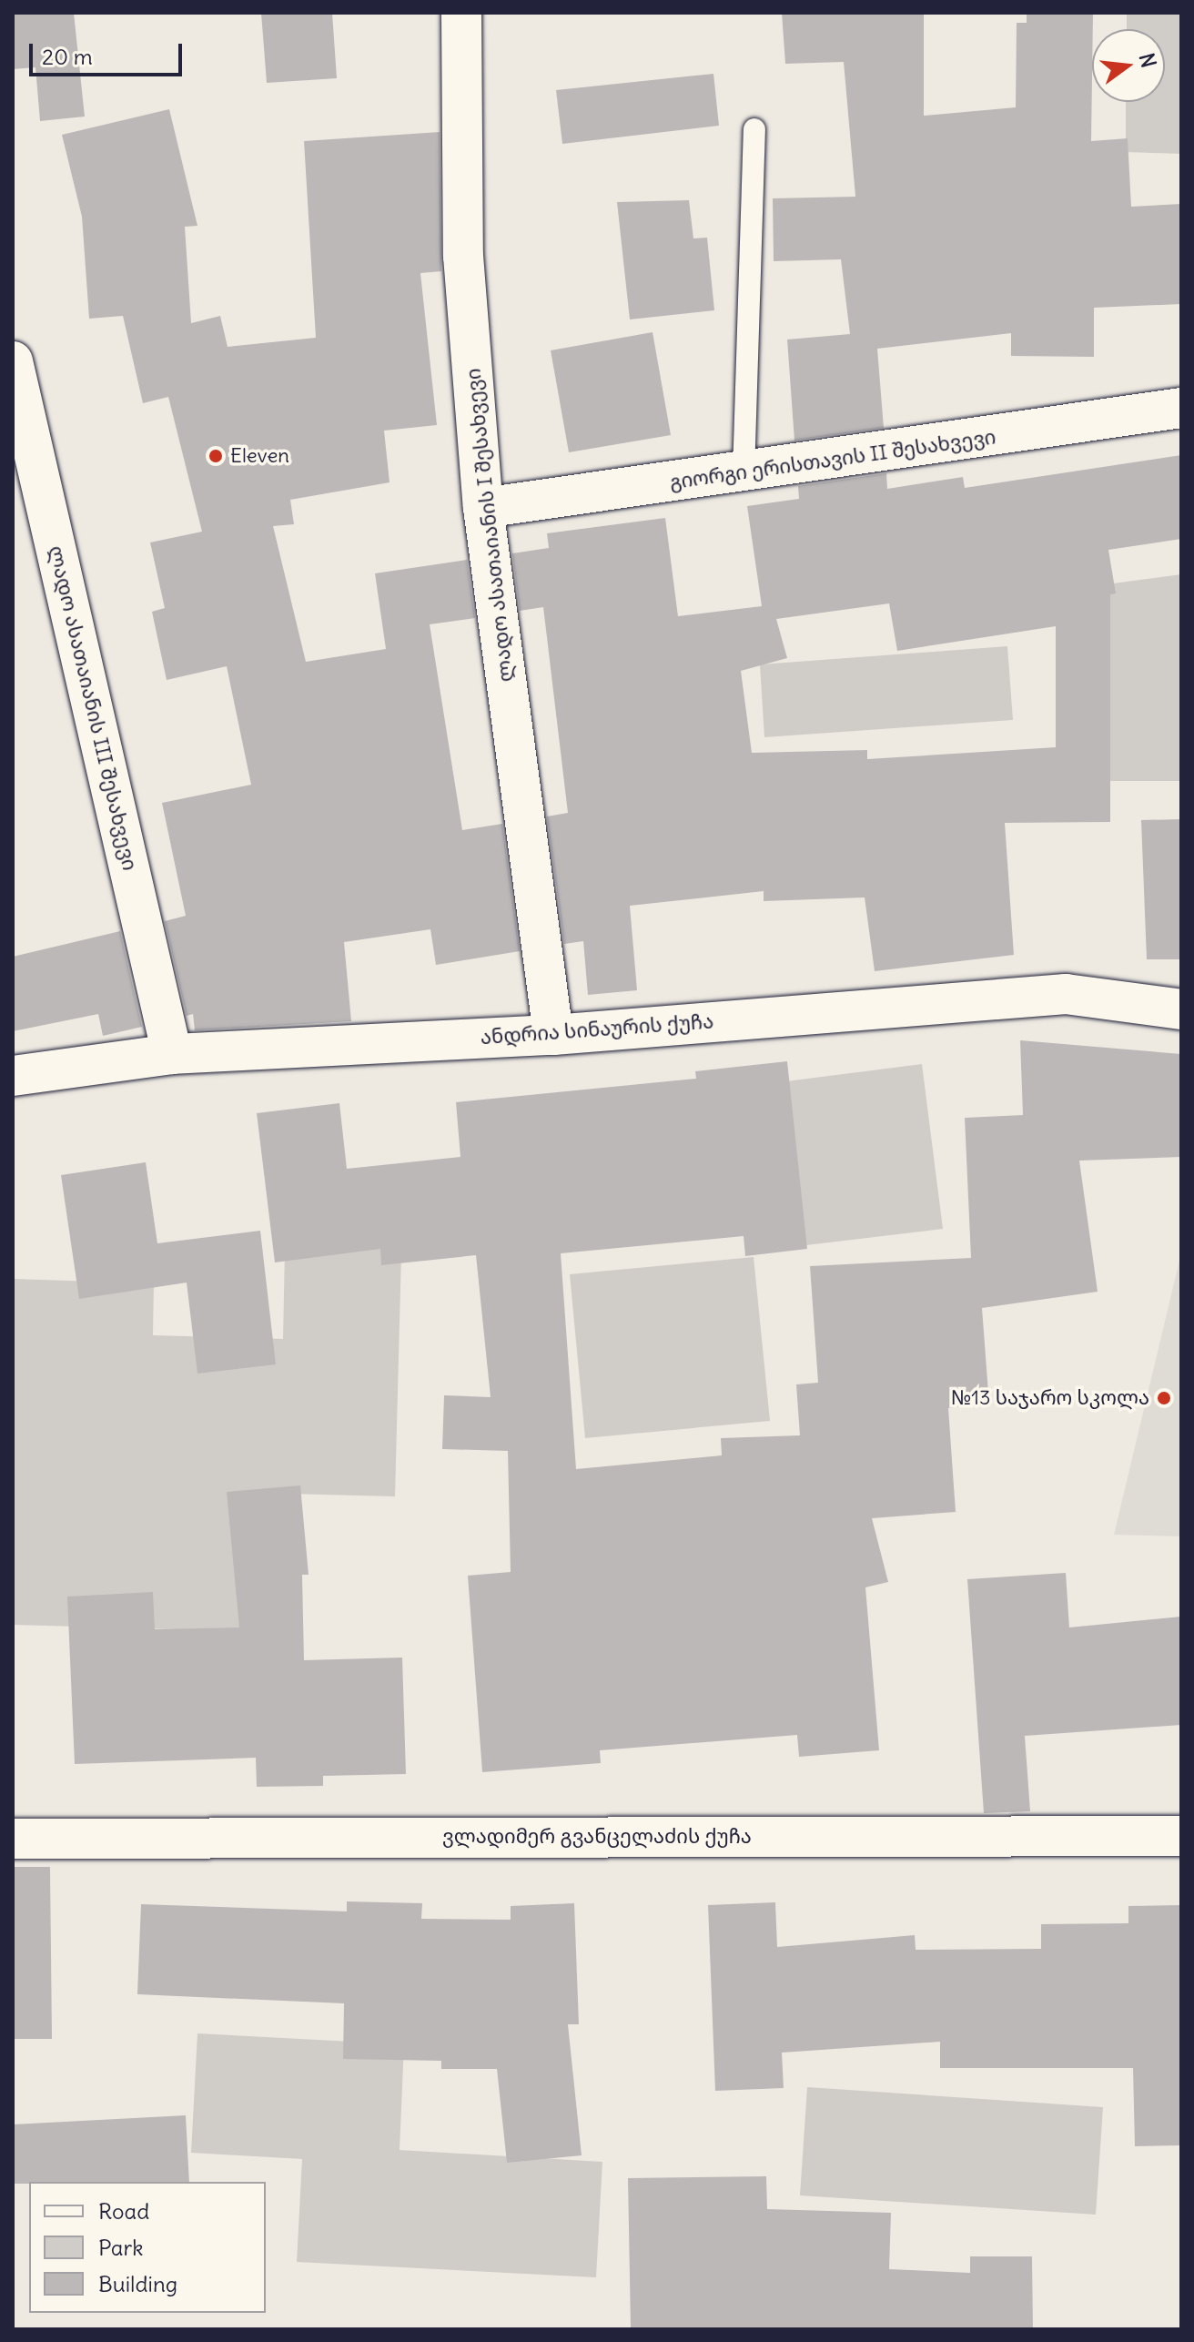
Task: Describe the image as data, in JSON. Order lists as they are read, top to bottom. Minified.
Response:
{"streets":{"street":["გიორგი ერისთავის II შესახვევი","ლადო ასათაიანის I შესახვევი","ლადო ასათაიანის III შესახვევი","ანდრია სინაურის ქუჩა","ვლადიმერ გვანცელაძის ქუჩა"]},"crossings":[["გიორგი ერისთავის II შესახვევი","ლადო ასათაიანის I შესახვევი"],["ლადო ასათაიანის I შესახვევი","ანდრია სინაურის ქუჩა"],["ლადო ასათაიანის III შესახვევი","ანდრია სინაურის ქუჩა"]],"places":["Eleven","№13 საჯარო სკოლა"],"legend":["Road","Park","Building"],"scale_bar":"20 m","north":"right"}
